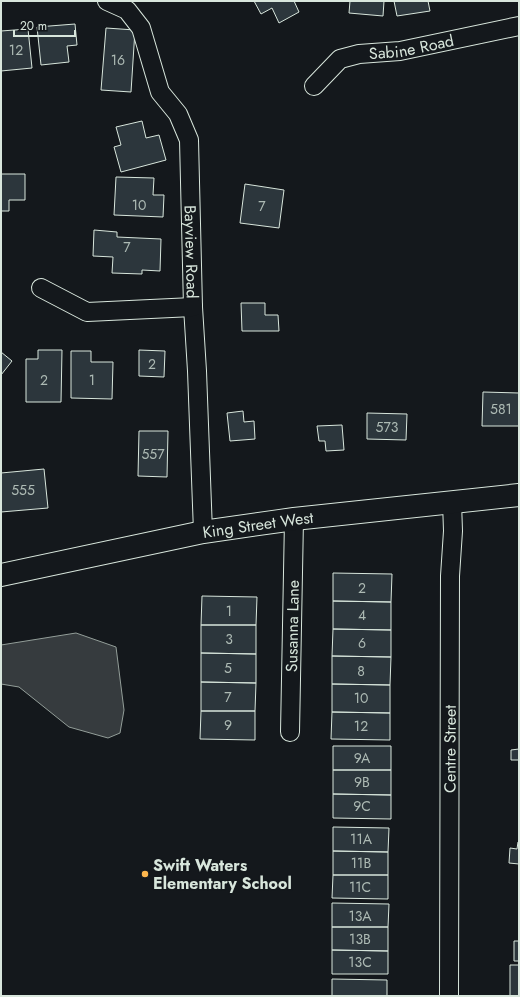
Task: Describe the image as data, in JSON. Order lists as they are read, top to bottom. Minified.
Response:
{"streets":{"main road":["King Street West"],"street":["Sabine Road","Bayview Road","Susanna Lane","Centre Street"]},"crossings":[["Bayview Road","King Street West"],["King Street West","Susanna Lane"],["King Street West","Centre Street"]],"places":["Swift Waters Elementary School"],"house_numbers":["12","16","10","7","7","2","2","1","581","573","557","555","2","1","4","3","6","5","8","7","10","9","12","9A","9B","9C","11A","11B","11C","13A","13B","13C"],"scale_bar":"20 m"}
